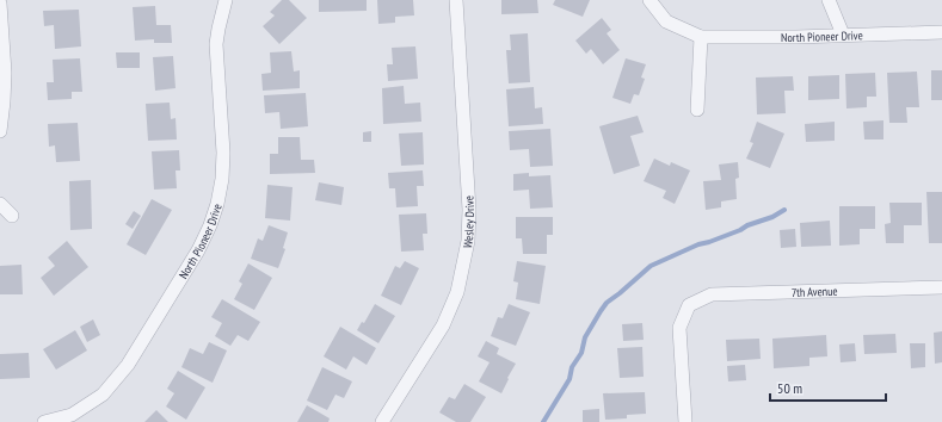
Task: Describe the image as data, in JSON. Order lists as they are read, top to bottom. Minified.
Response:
{"streets":{"street":["North Pioneer Drive","Wesley Drive","7th Avenue"]},"scale_bar":"50 m"}
